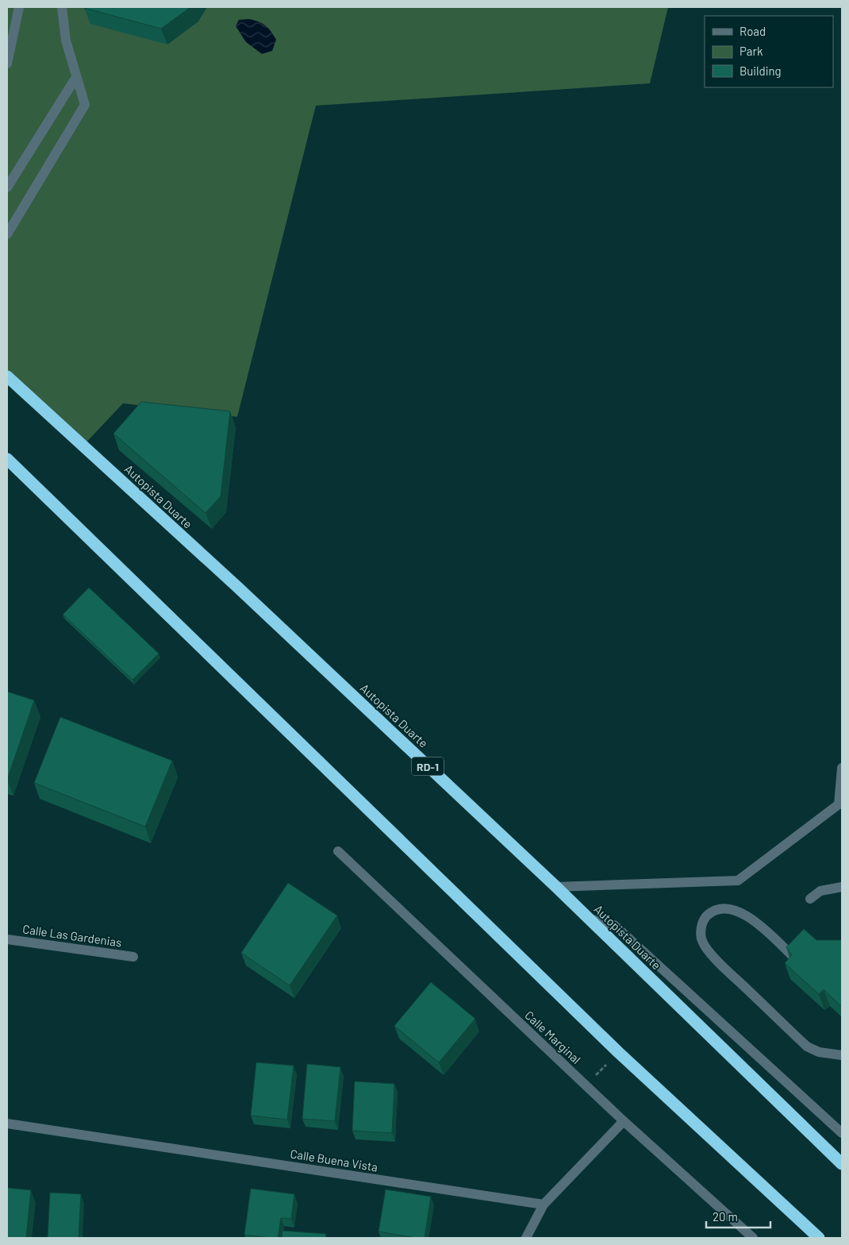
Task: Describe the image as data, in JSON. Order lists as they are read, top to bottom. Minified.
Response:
{"streets":{"highway":["Autopista Duarte","RD-1"],"street":["Calle Las Gardenias","Calle Marginal","Calle Buena Vista"]},"legend":["Road","Park","Building"],"scale_bar":"20 m"}
